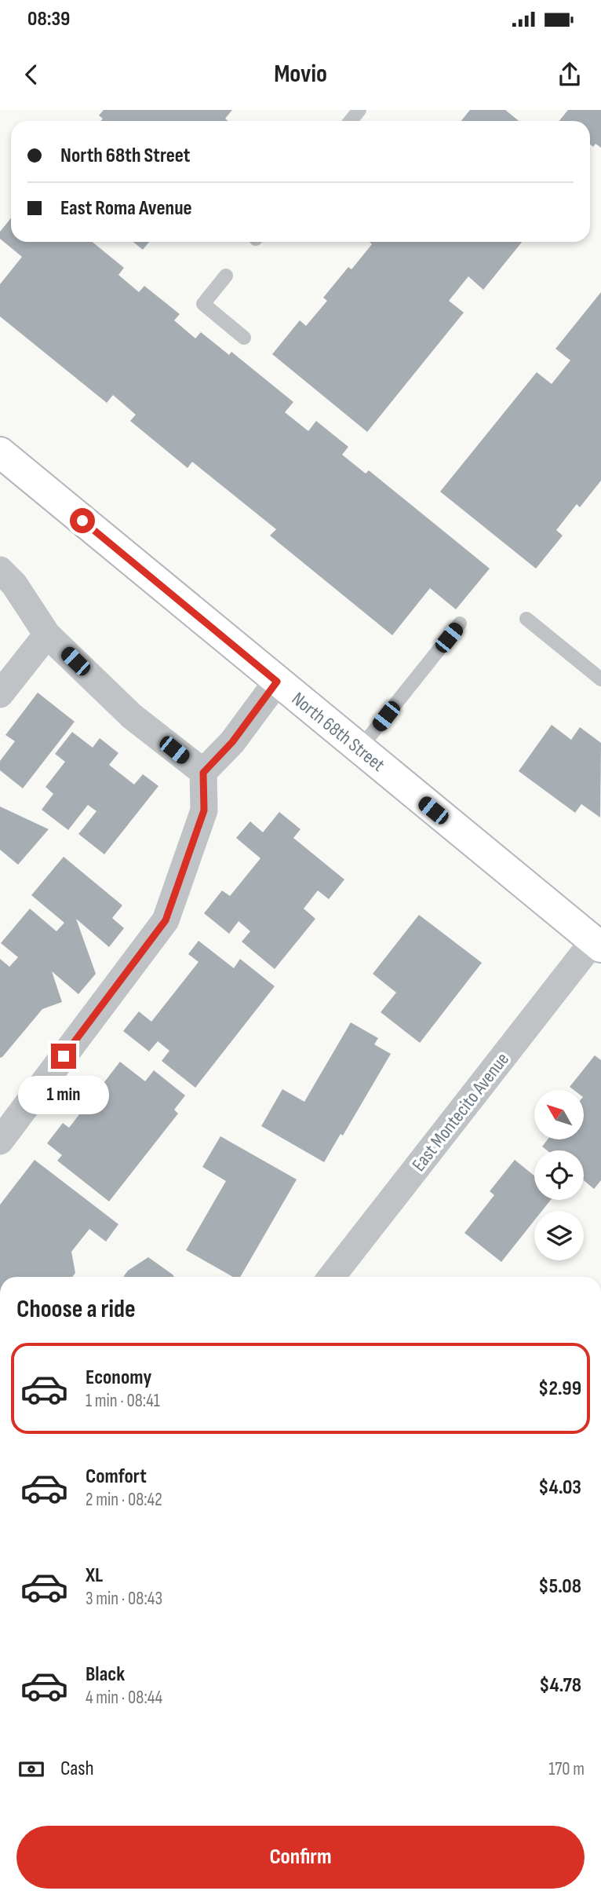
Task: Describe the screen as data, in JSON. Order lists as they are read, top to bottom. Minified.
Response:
{"streets":{"street":["North 68th Street","East Montecito Avenue"]},"crossings":[["North 68th Street","East Montecito Avenue"]],"north":"top left","page":{"status":"08:39","header":"Movio","banner":["North 68th Street","East Roma Avenue"],"bubble":"1 min","heading":"Choose a ride","list":[{"name":"Economy","note":"1 min · 08:41","value":"$2.99"},{"name":"Comfort","note":"2 min · 08:42","value":"$4.03"},{"name":"XL","note":"3 min · 08:43","value":"$5.08"},{"name":"Black","note":"4 min · 08:44","value":"$4.78"}],"pay":["Cash","170 m"],"buttons":"Confirm"}}
